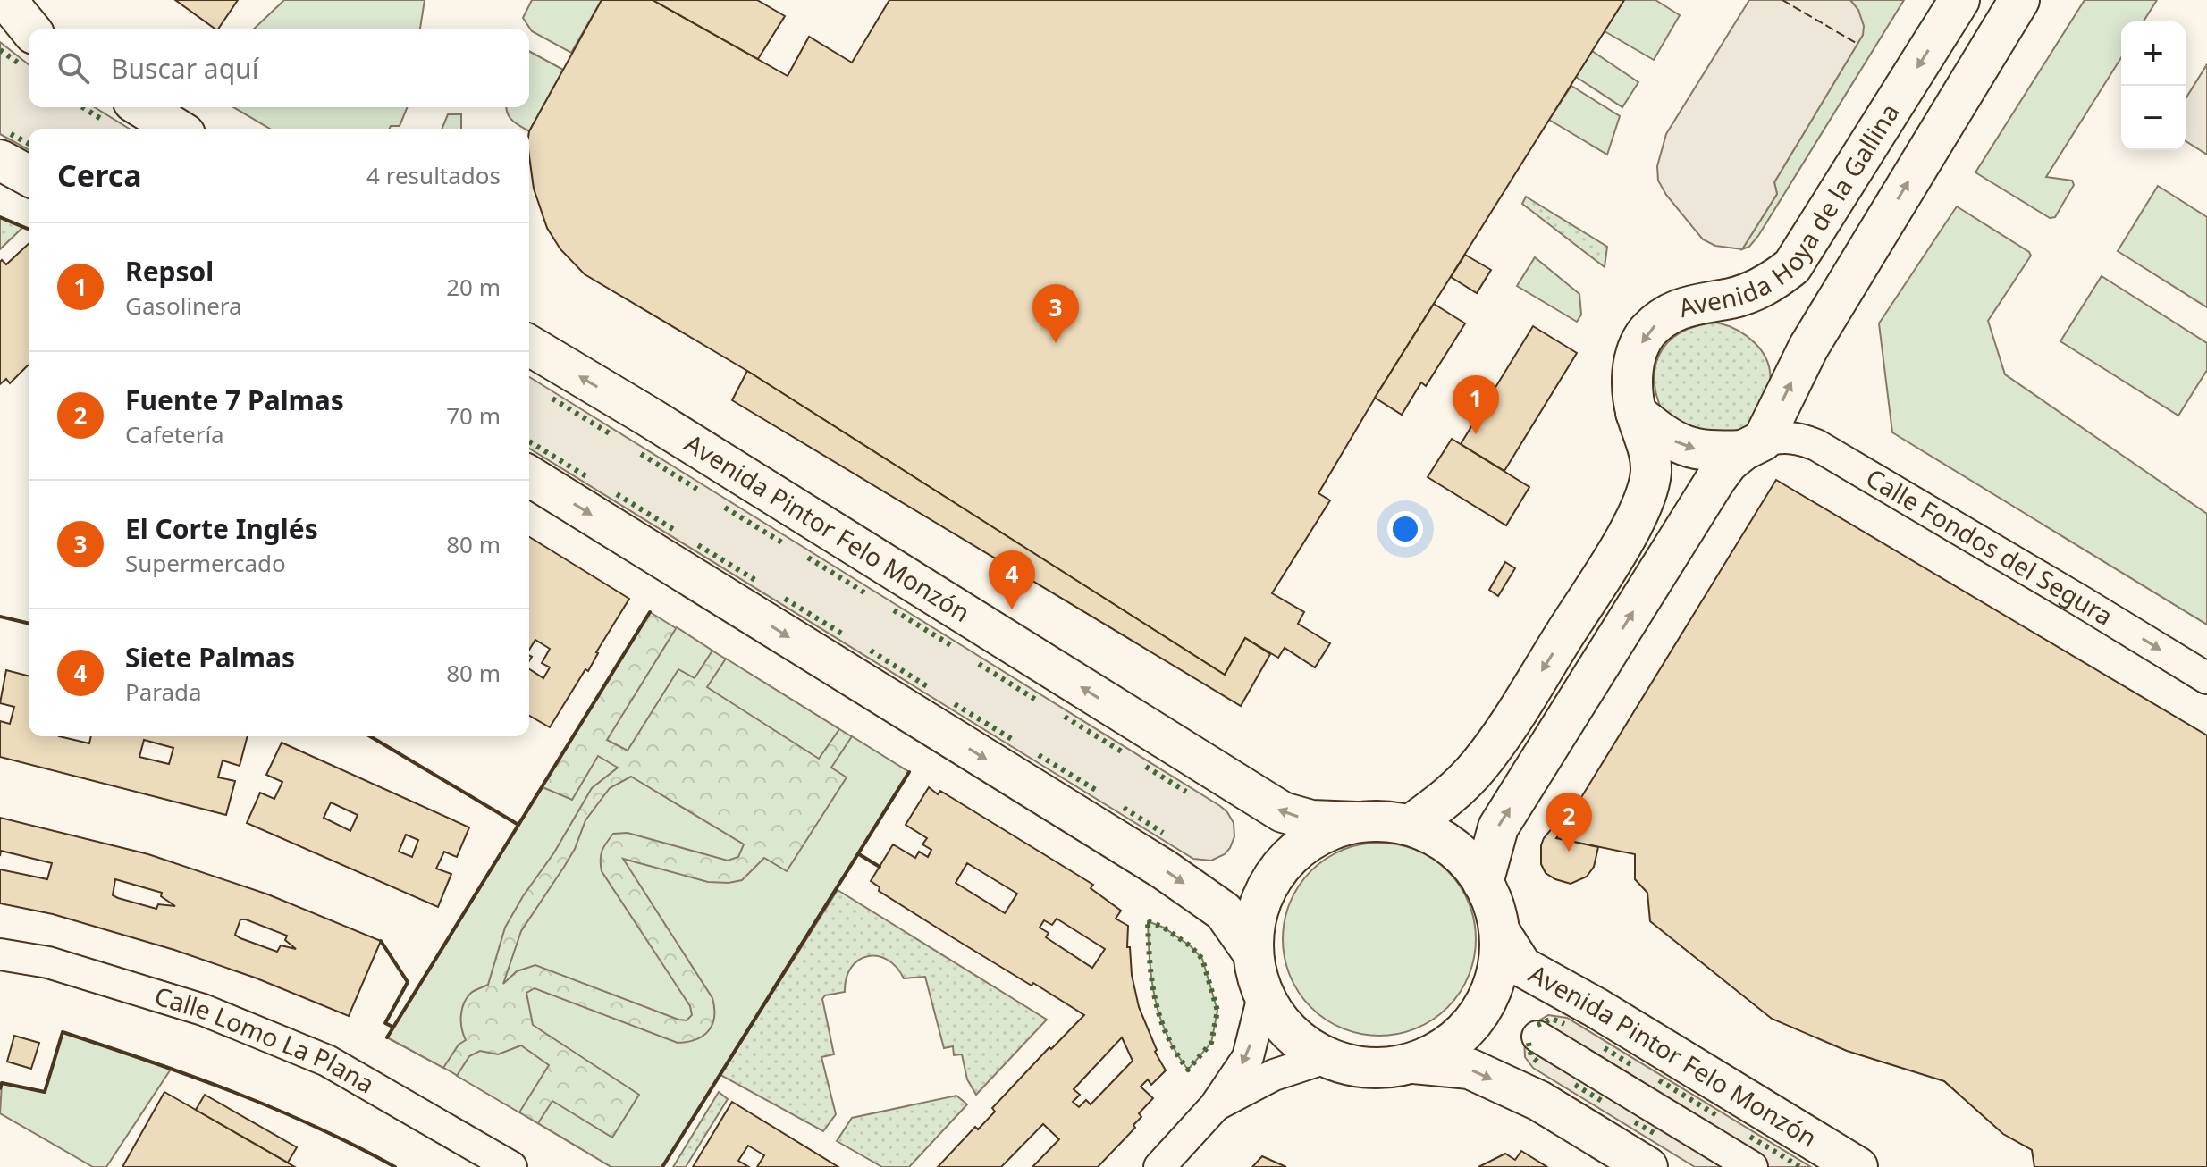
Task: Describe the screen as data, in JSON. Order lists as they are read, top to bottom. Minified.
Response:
{"streets":{"street":["Avenida Hoya de la Gallina","Avenida Pintor Felo Monzón","Calle Fondos del Segura","Calle Lomo La Plana"]},"crossings":[["Avenida Hoya de la Gallina","Avenida Pintor Felo Monzón"]],"one_way":["Calle Fondos del Segura"],"page":{"map_buttons":["+","−"],"search":"Buscar aquí","heading":["Cerca","4 resultados"],"list":[{"mark":"1","name":"Repsol","note":"Gasolinera","value":"20 m"},{"mark":"2","name":"Fuente 7 Palmas","note":"Cafetería","value":"70 m"},{"mark":"3","name":"El Corte Inglés","note":"Supermercado","value":"80 m"},{"mark":"4","name":"Siete Palmas","note":"Parada","value":"80 m"}],"pins":["3","1","4","2"]}}
